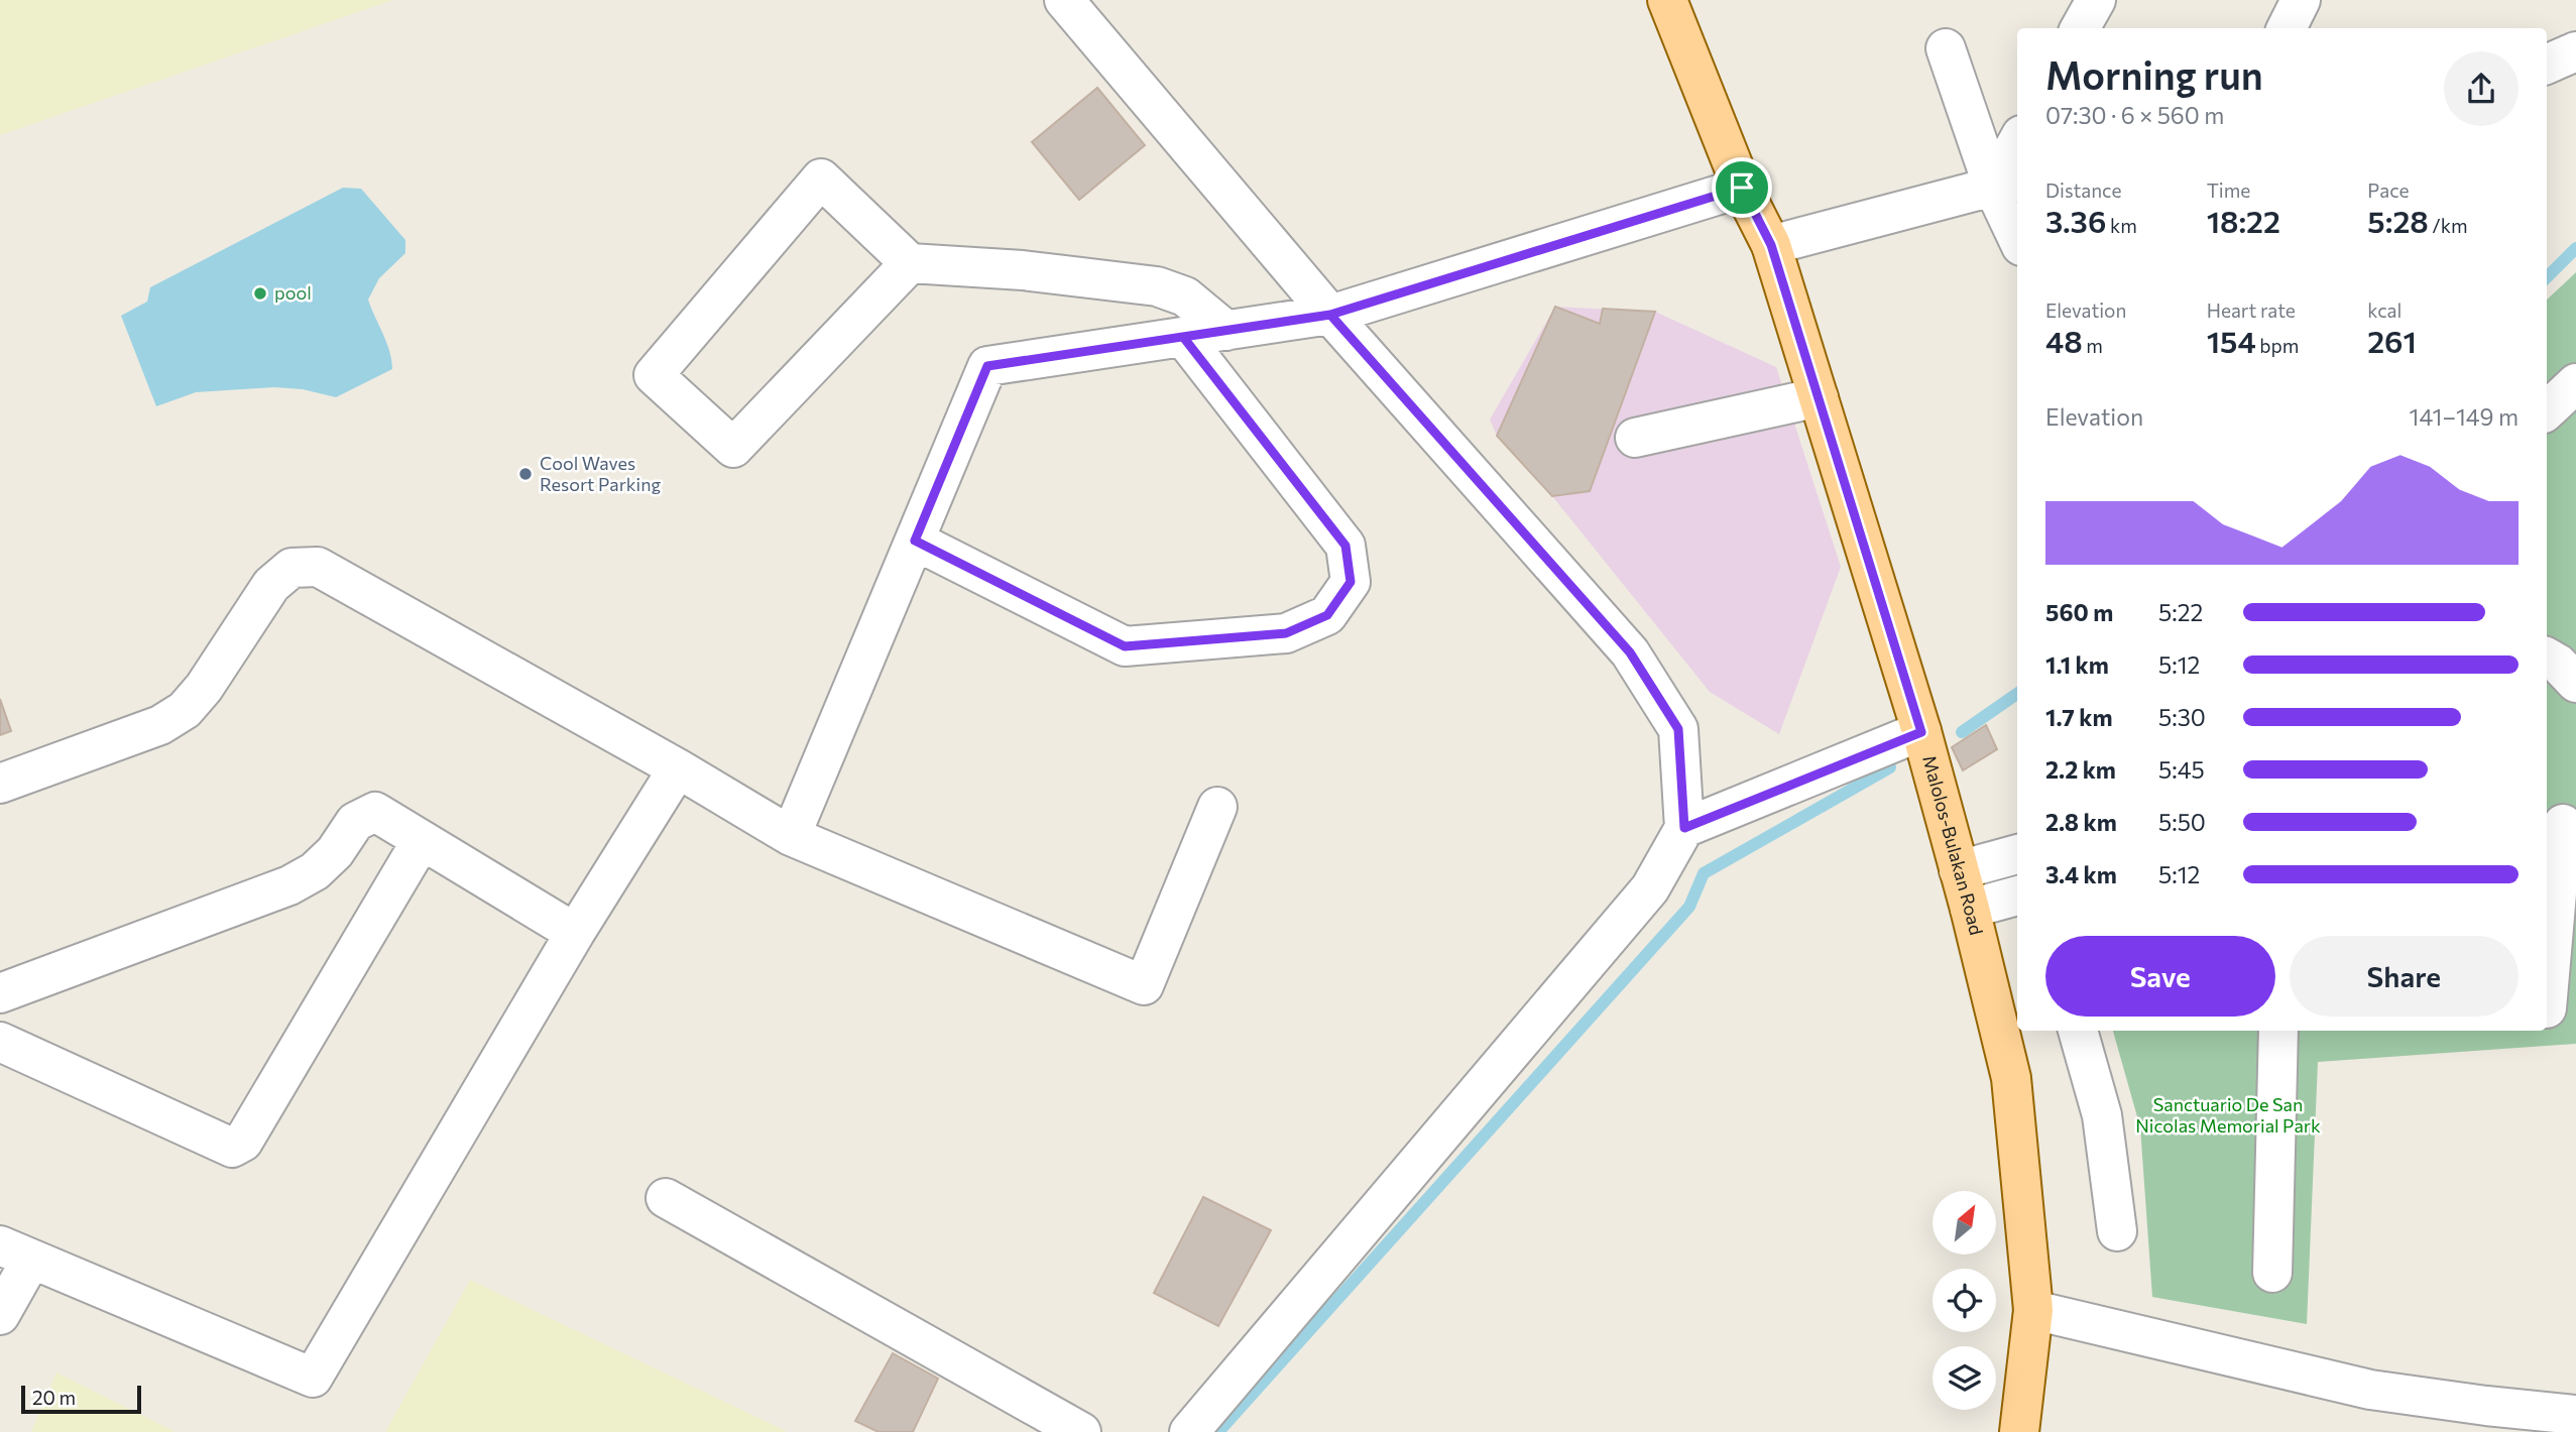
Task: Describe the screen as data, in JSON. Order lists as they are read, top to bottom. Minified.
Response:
{"streets":{"main road":["Malolos-Bulakan Road"]},"parks":["Sanctuario De San Nicolas Memorial Park"],"places":["pool","Cool Waves Resort Parking"],"scale_bar":"20 m","north":"top right","page":{"heading":["Morning run","07:30 · 6 × 560 m"],"stats":[["Distance","3.36 km"],["Time","18:22"],["Pace","5:28 /km"],["Elevation","48 m"],["Heart rate","154 bpm"],["kcal","261"]],"chart":["Elevation","141–149 m"],"list":[{"name":"560 m","note":"5:22"},{"name":"1.1 km","note":"5:12"},{"name":"1.7 km","note":"5:30"},{"name":"2.2 km","note":"5:45"},{"name":"2.8 km","note":"5:50"},{"name":"3.4 km","note":"5:12"}],"buttons":["Save","Share"],"scale":"20 m"}}
